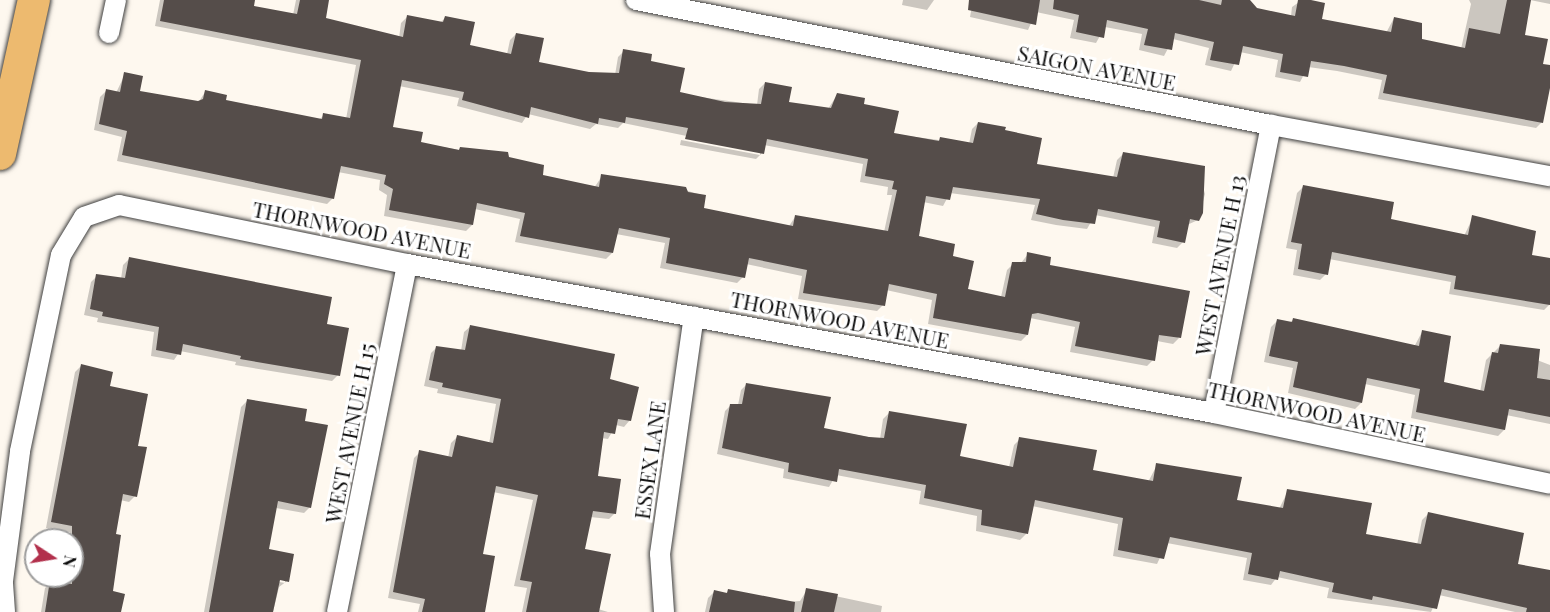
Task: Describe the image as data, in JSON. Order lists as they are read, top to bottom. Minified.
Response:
{"streets":{"street":["SAIGON AVENUE","THORNWOOD AVENUE","WEST AVENUE H 13","WEST AVENUE H 15","ESSEX LANE"]},"crossings":[["SAIGON AVENUE","WEST AVENUE H 13"],["THORNWOOD AVENUE","WEST AVENUE H 13"],["THORNWOOD AVENUE","WEST AVENUE H 15"],["THORNWOOD AVENUE","ESSEX LANE"]],"north":"right"}
